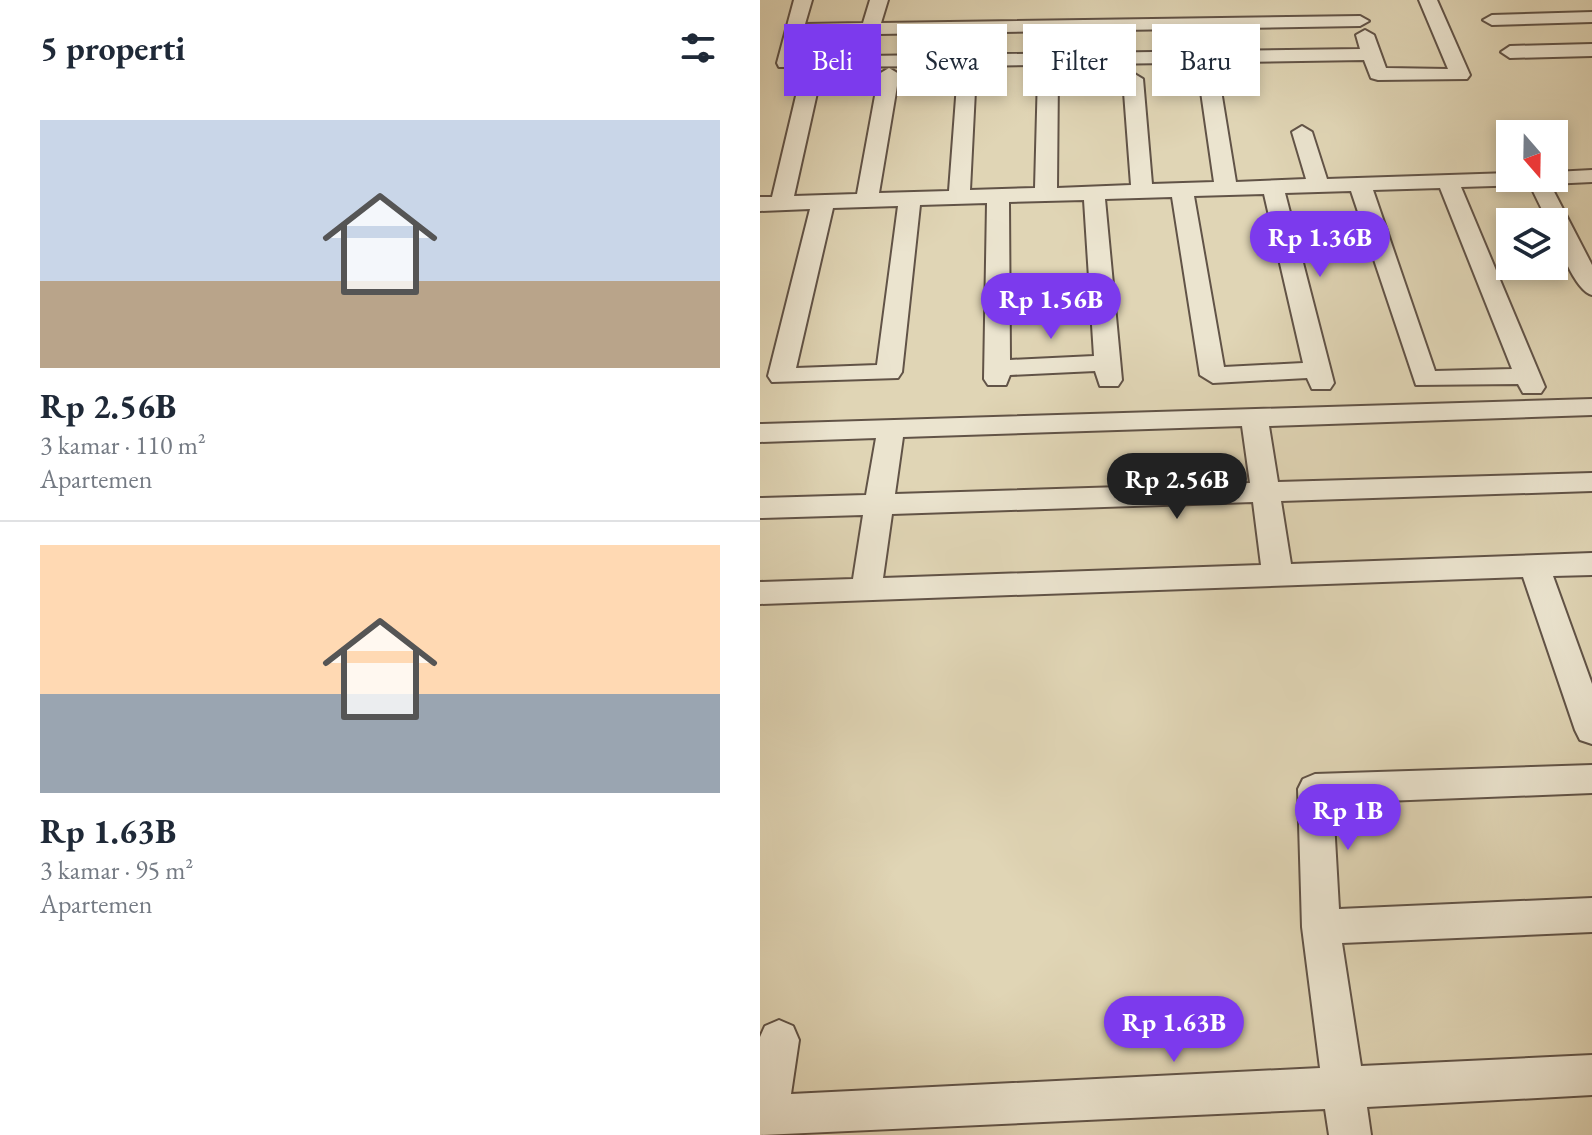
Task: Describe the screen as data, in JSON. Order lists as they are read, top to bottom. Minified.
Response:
{"north":"bottom","page":{"heading":"5 properti","chip":["Beli","Sewa","Filter","Baru"],"list":[{"name":"Rp 2.56B","note":"3 kamar · 110 m² · Apartemen"},{"name":"Rp 1.63B","note":"3 kamar · 95 m² · Apartemen"}],"price":["Rp 1.36B","Rp 1.56B","Rp 2.56B","Rp 1B","Rp 1.63B"]}}
